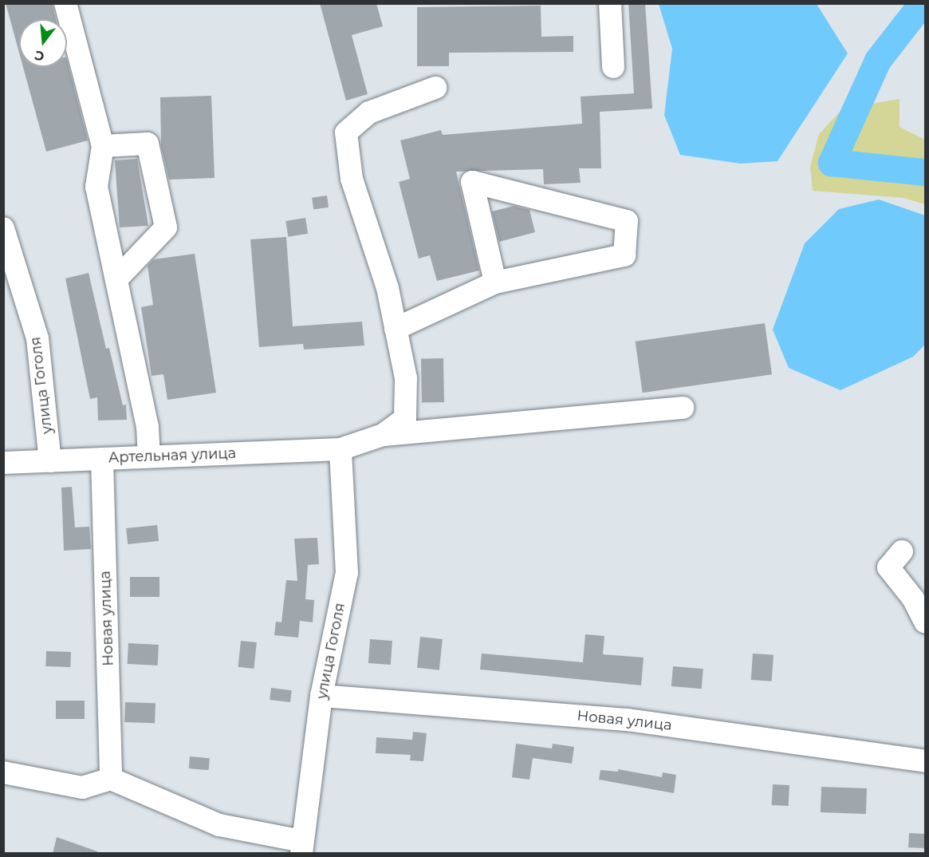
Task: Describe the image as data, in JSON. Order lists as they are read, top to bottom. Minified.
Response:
{"streets":{"street":["улица Гоголя","Артельная улица","Новая улица"]},"crossings":[["улица Гоголя","Артельная улица"],["улица Гоголя","Новая улица"],["Артельная улица","Новая улица"]],"north":"bottom"}
